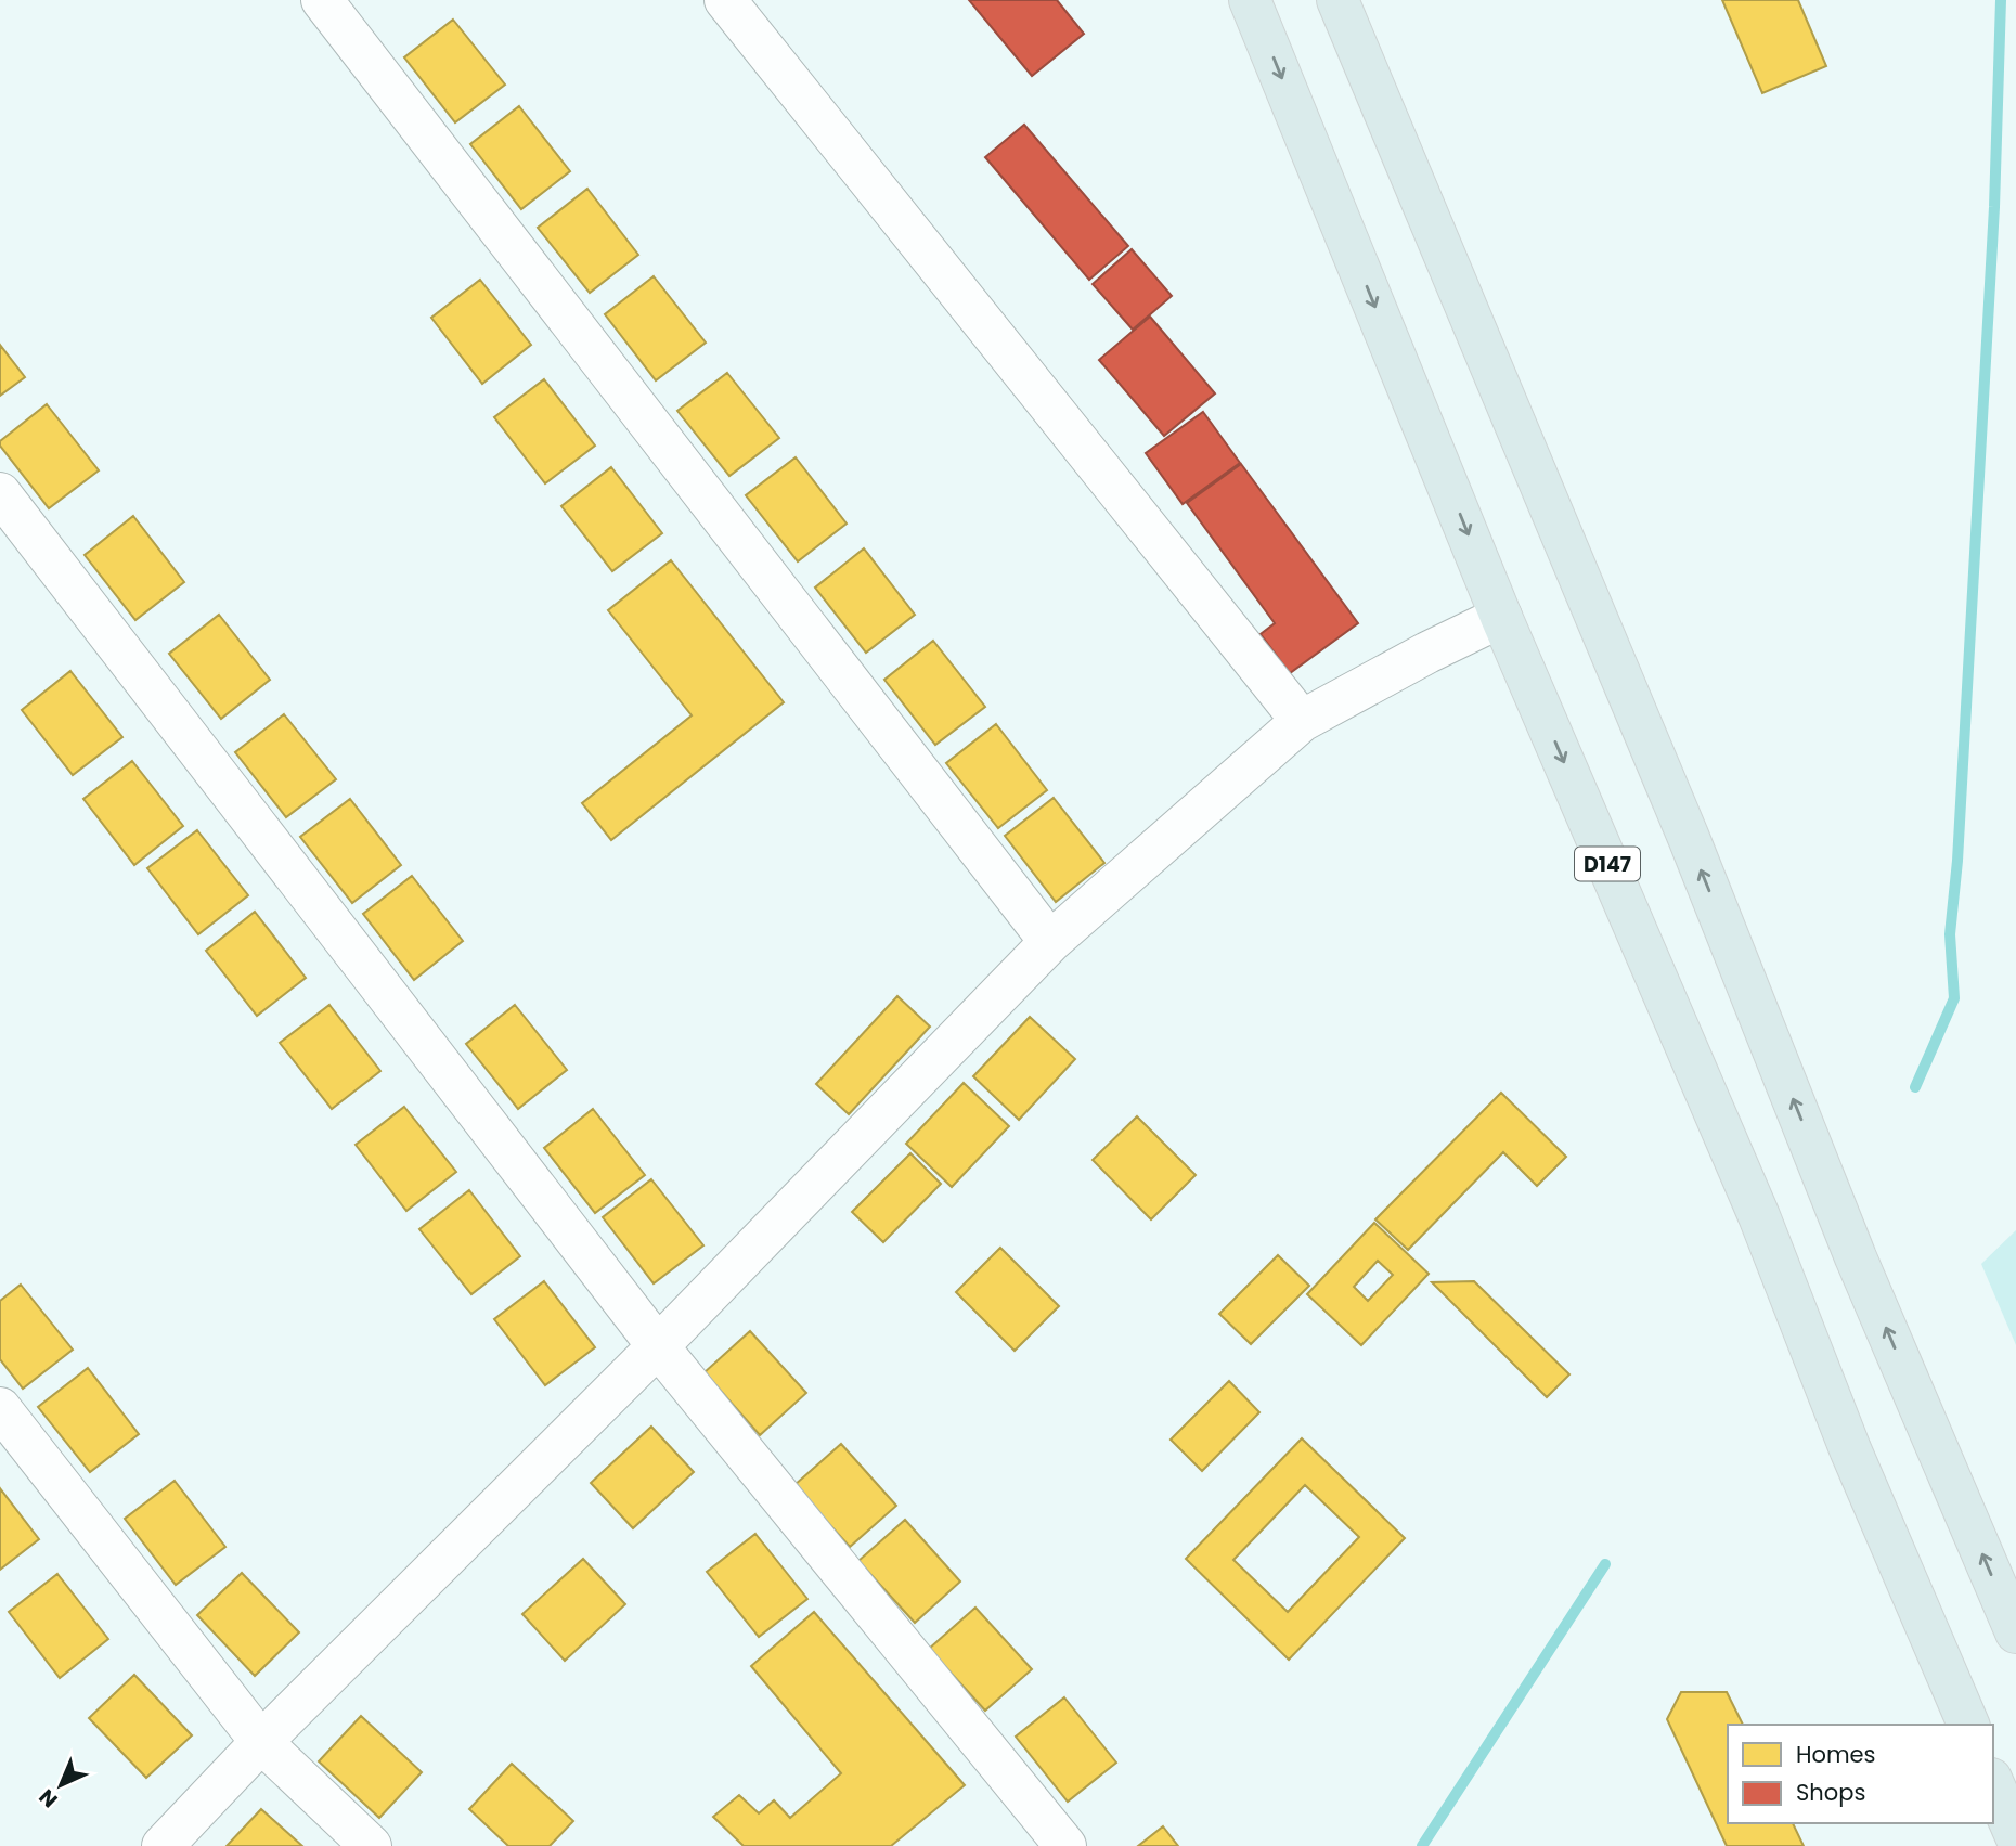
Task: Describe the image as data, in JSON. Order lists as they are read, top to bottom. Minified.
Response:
{"streets":{"main road":["D147"]},"legend":["Homes","Shops"],"north":"bottom left"}
